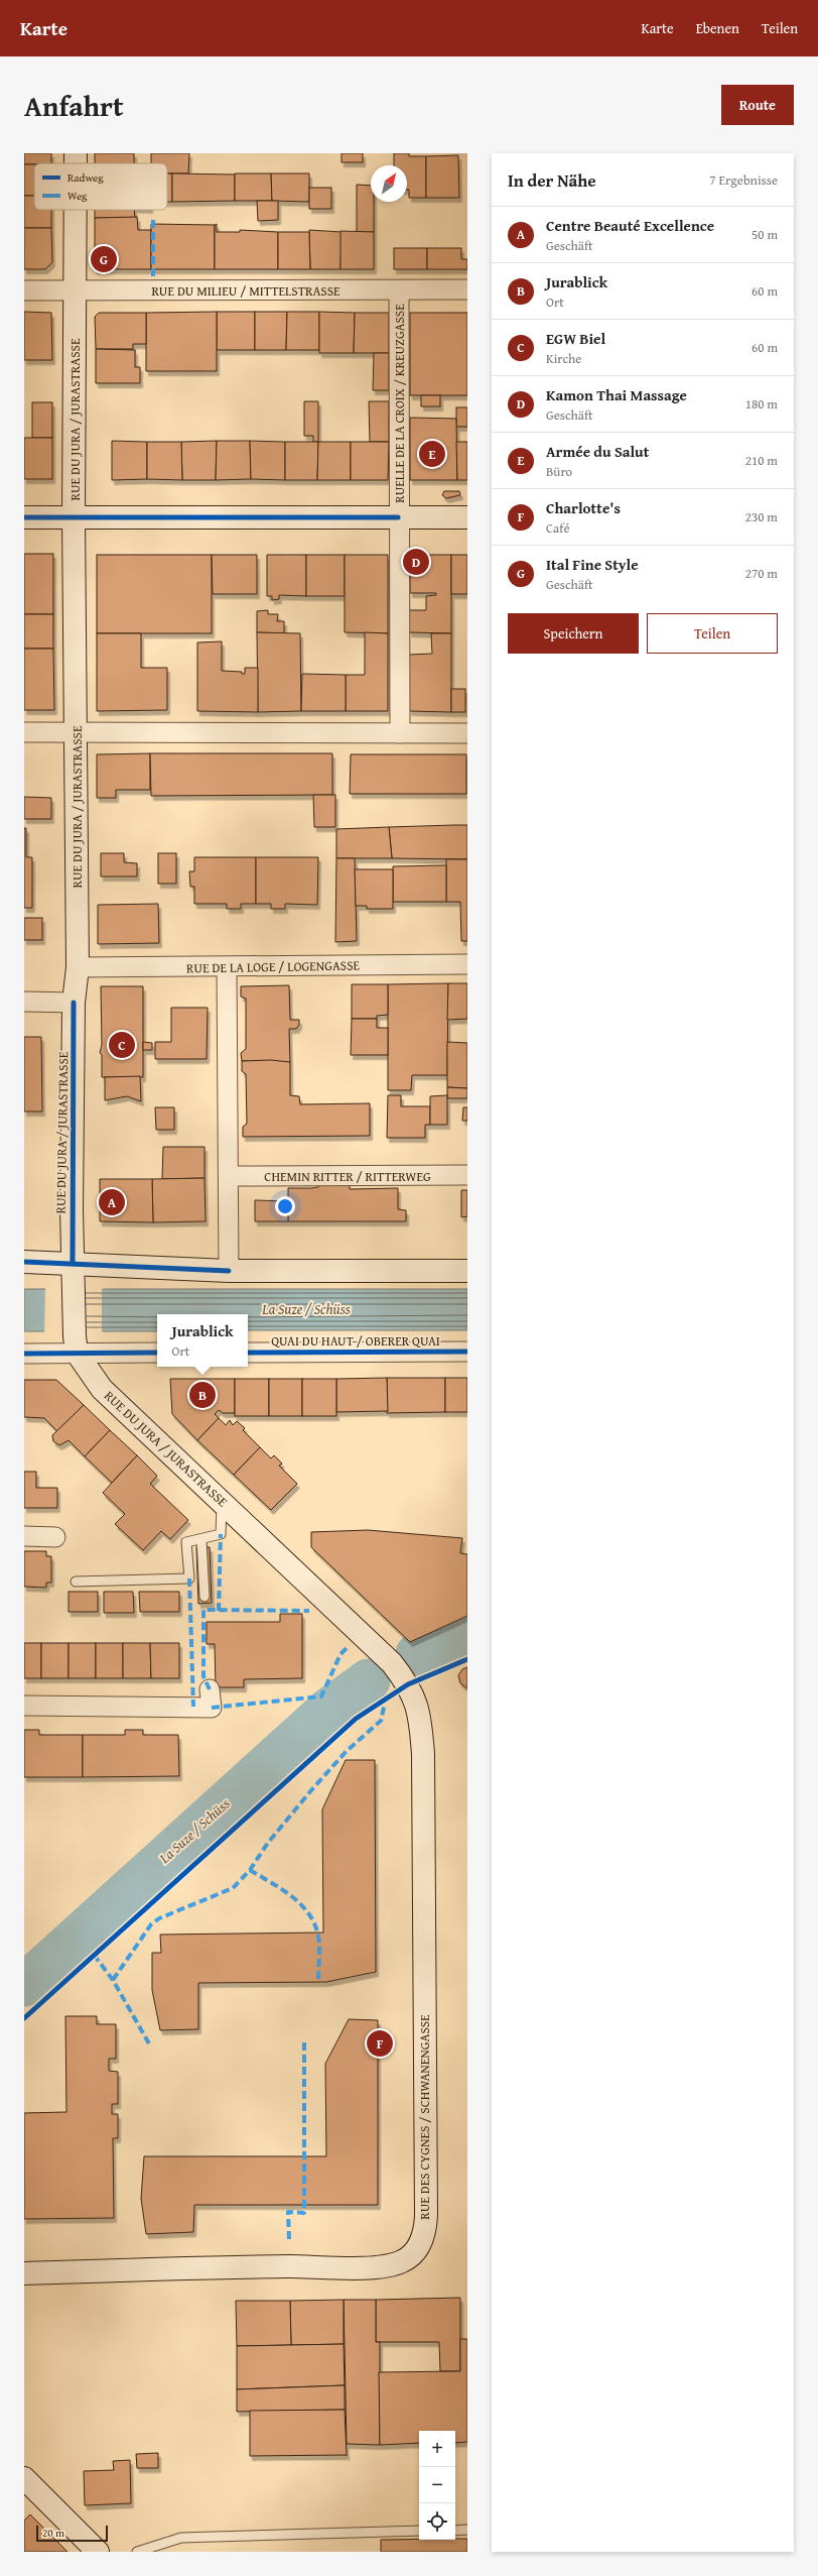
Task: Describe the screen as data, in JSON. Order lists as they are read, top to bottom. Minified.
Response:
{"streets":{"street":["RUE DU MILIEU / MITTELSTRASSE","RUELLE DE LA CROIX / KREUZGASSE","RUE DU JURA / JURASTRASSE","RUE DE LA LOGE / LOGENGASSE","CHEMIN RITTER / RITTERWEG","QUAI DU HAUT / OBERER QUAI","RUE DES CYGNES / SCHWANENGASSE"]},"crossings":[["RUE DU MILIEU / MITTELSTRASSE","RUELLE DE LA CROIX / KREUZGASSE"],["RUE DU MILIEU / MITTELSTRASSE","RUE DU JURA / JURASTRASSE"],["RUE DU JURA / JURASTRASSE","RUE DE LA LOGE / LOGENGASSE"],["RUE DU JURA / JURASTRASSE","RUE DES CYGNES / SCHWANENGASSE"]],"water":["La Suze / Schüss"],"legend":["Radweg","Weg"],"scale_bar":"20 m","north":"top right","page":{"header":"Karte","nav":["Karte","Ebenen","Teilen"],"title":"Anfahrt","buttons":["Route",["Speichern","Teilen"]],"heading":["In der Nähe","7 Ergebnisse"],"list":[{"mark":"A","name":"Centre Beauté Excellence","note":"Geschäft","value":"50 m"},{"mark":"B","name":"Jurablick","note":"Ort","value":"60 m"},{"mark":"C","name":"EGW Biel","note":"Kirche","value":"60 m"},{"mark":"D","name":"Kamon Thai Massage","note":"Geschäft","value":"180 m"},{"mark":"E","name":"Armée du Salut","note":"Büro","value":"210 m"},{"mark":"F","name":"Charlotte's","note":"Café","value":"230 m"},{"mark":"G","name":"Ital Fine Style","note":"Geschäft","value":"270 m"}],"pins":["G","E","D","C","A","B","F"],"popup":["Jurablick","Ort"],"map_buttons":["+","−"],"scale":"20 m"}}
